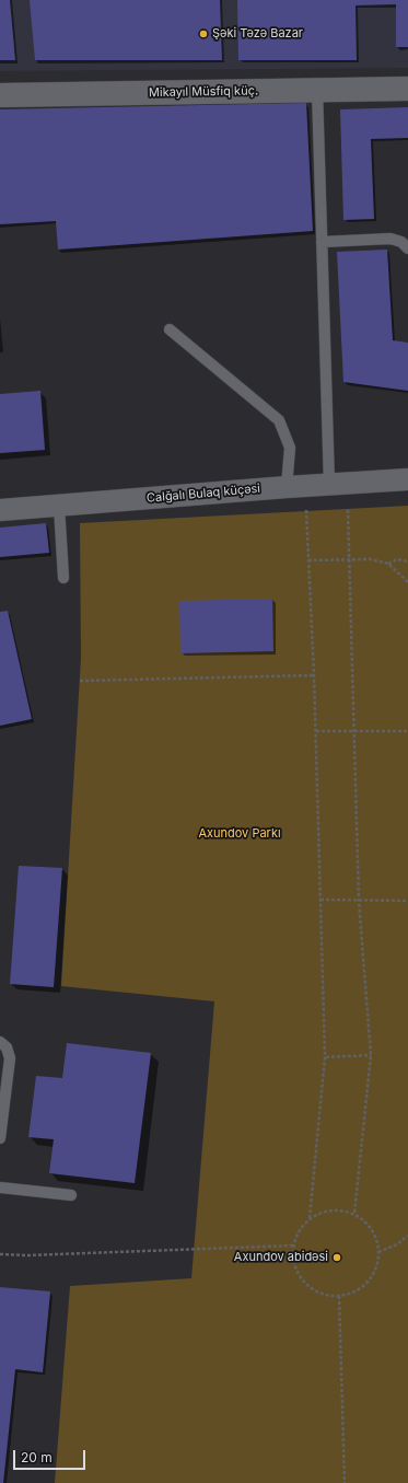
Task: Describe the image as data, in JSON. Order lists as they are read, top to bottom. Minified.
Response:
{"streets":{"main road":["Mikayıl Müsfiq küç."],"street":["Calğalı Bulaq küçəsi"]},"parks":["Axundov Parkı"],"places":["Şəki Təzə Bazar","Axundov abidəsi"],"scale_bar":"20 m"}
